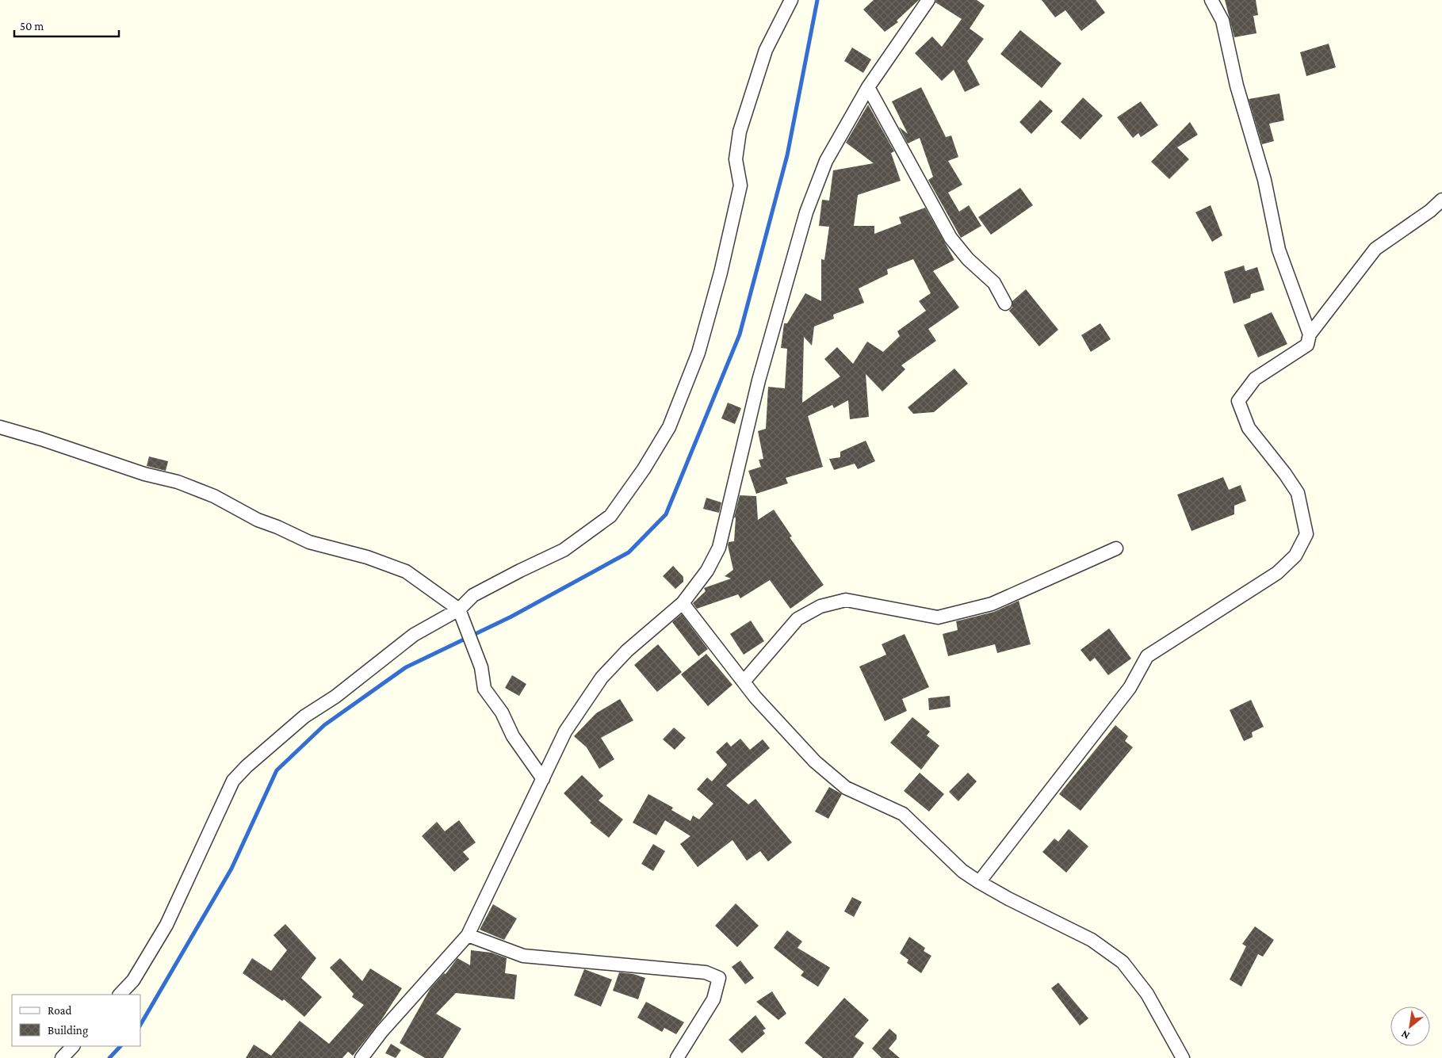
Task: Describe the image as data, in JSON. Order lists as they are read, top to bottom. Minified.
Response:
{"legend":["Road","Building"],"scale_bar":"50 m","north":"bottom left"}
